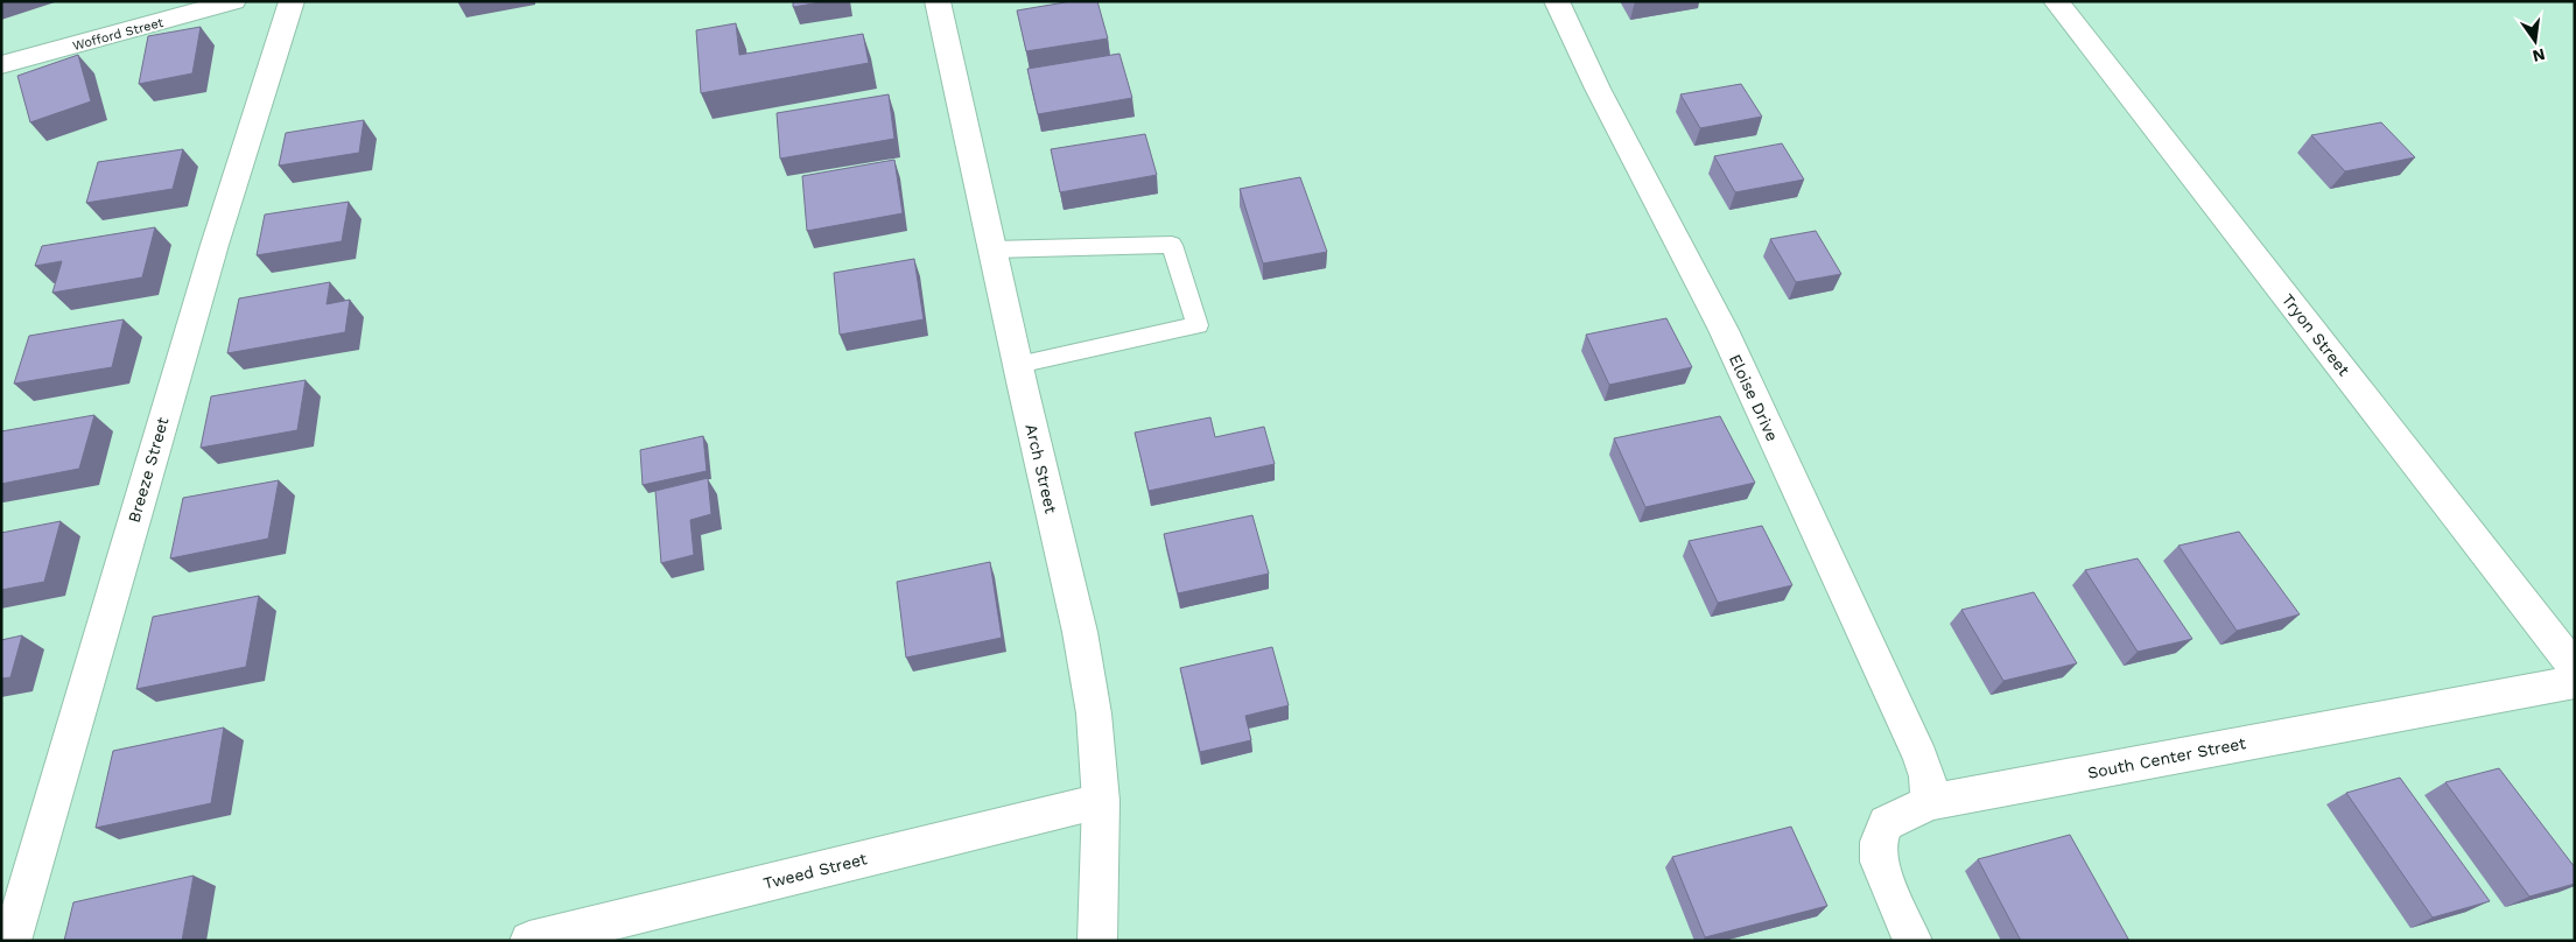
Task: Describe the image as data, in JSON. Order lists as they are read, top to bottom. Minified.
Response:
{"streets":{"street":["Wofford Street","Tryon Street","Eloise Drive","Arch Street","Breeze Street","South Center Street","Tweed Street"]},"crossings":[["Eloise Drive","South Center Street"],["Arch Street","Tweed Street"]],"north":"bottom"}
